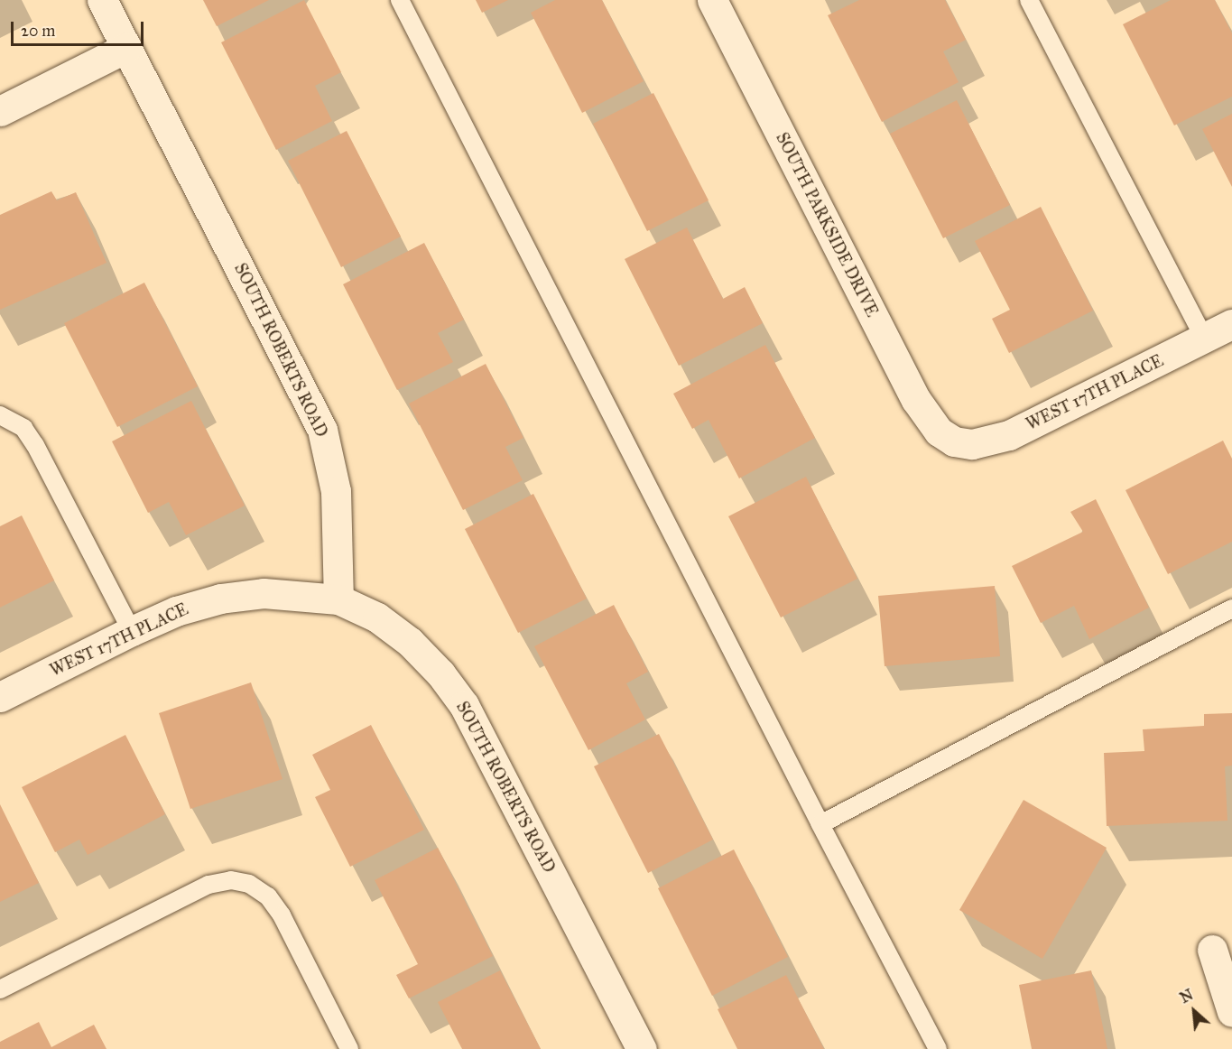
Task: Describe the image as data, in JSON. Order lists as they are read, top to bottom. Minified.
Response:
{"streets":{"street":["SOUTH PARKSIDE DRIVE","SOUTH ROBERTS ROAD","WEST 17TH PLACE"]},"crossings":[["SOUTH PARKSIDE DRIVE","WEST 17TH PLACE"],["SOUTH ROBERTS ROAD","WEST 17TH PLACE"]],"scale_bar":"20 m","north":"top left"}
